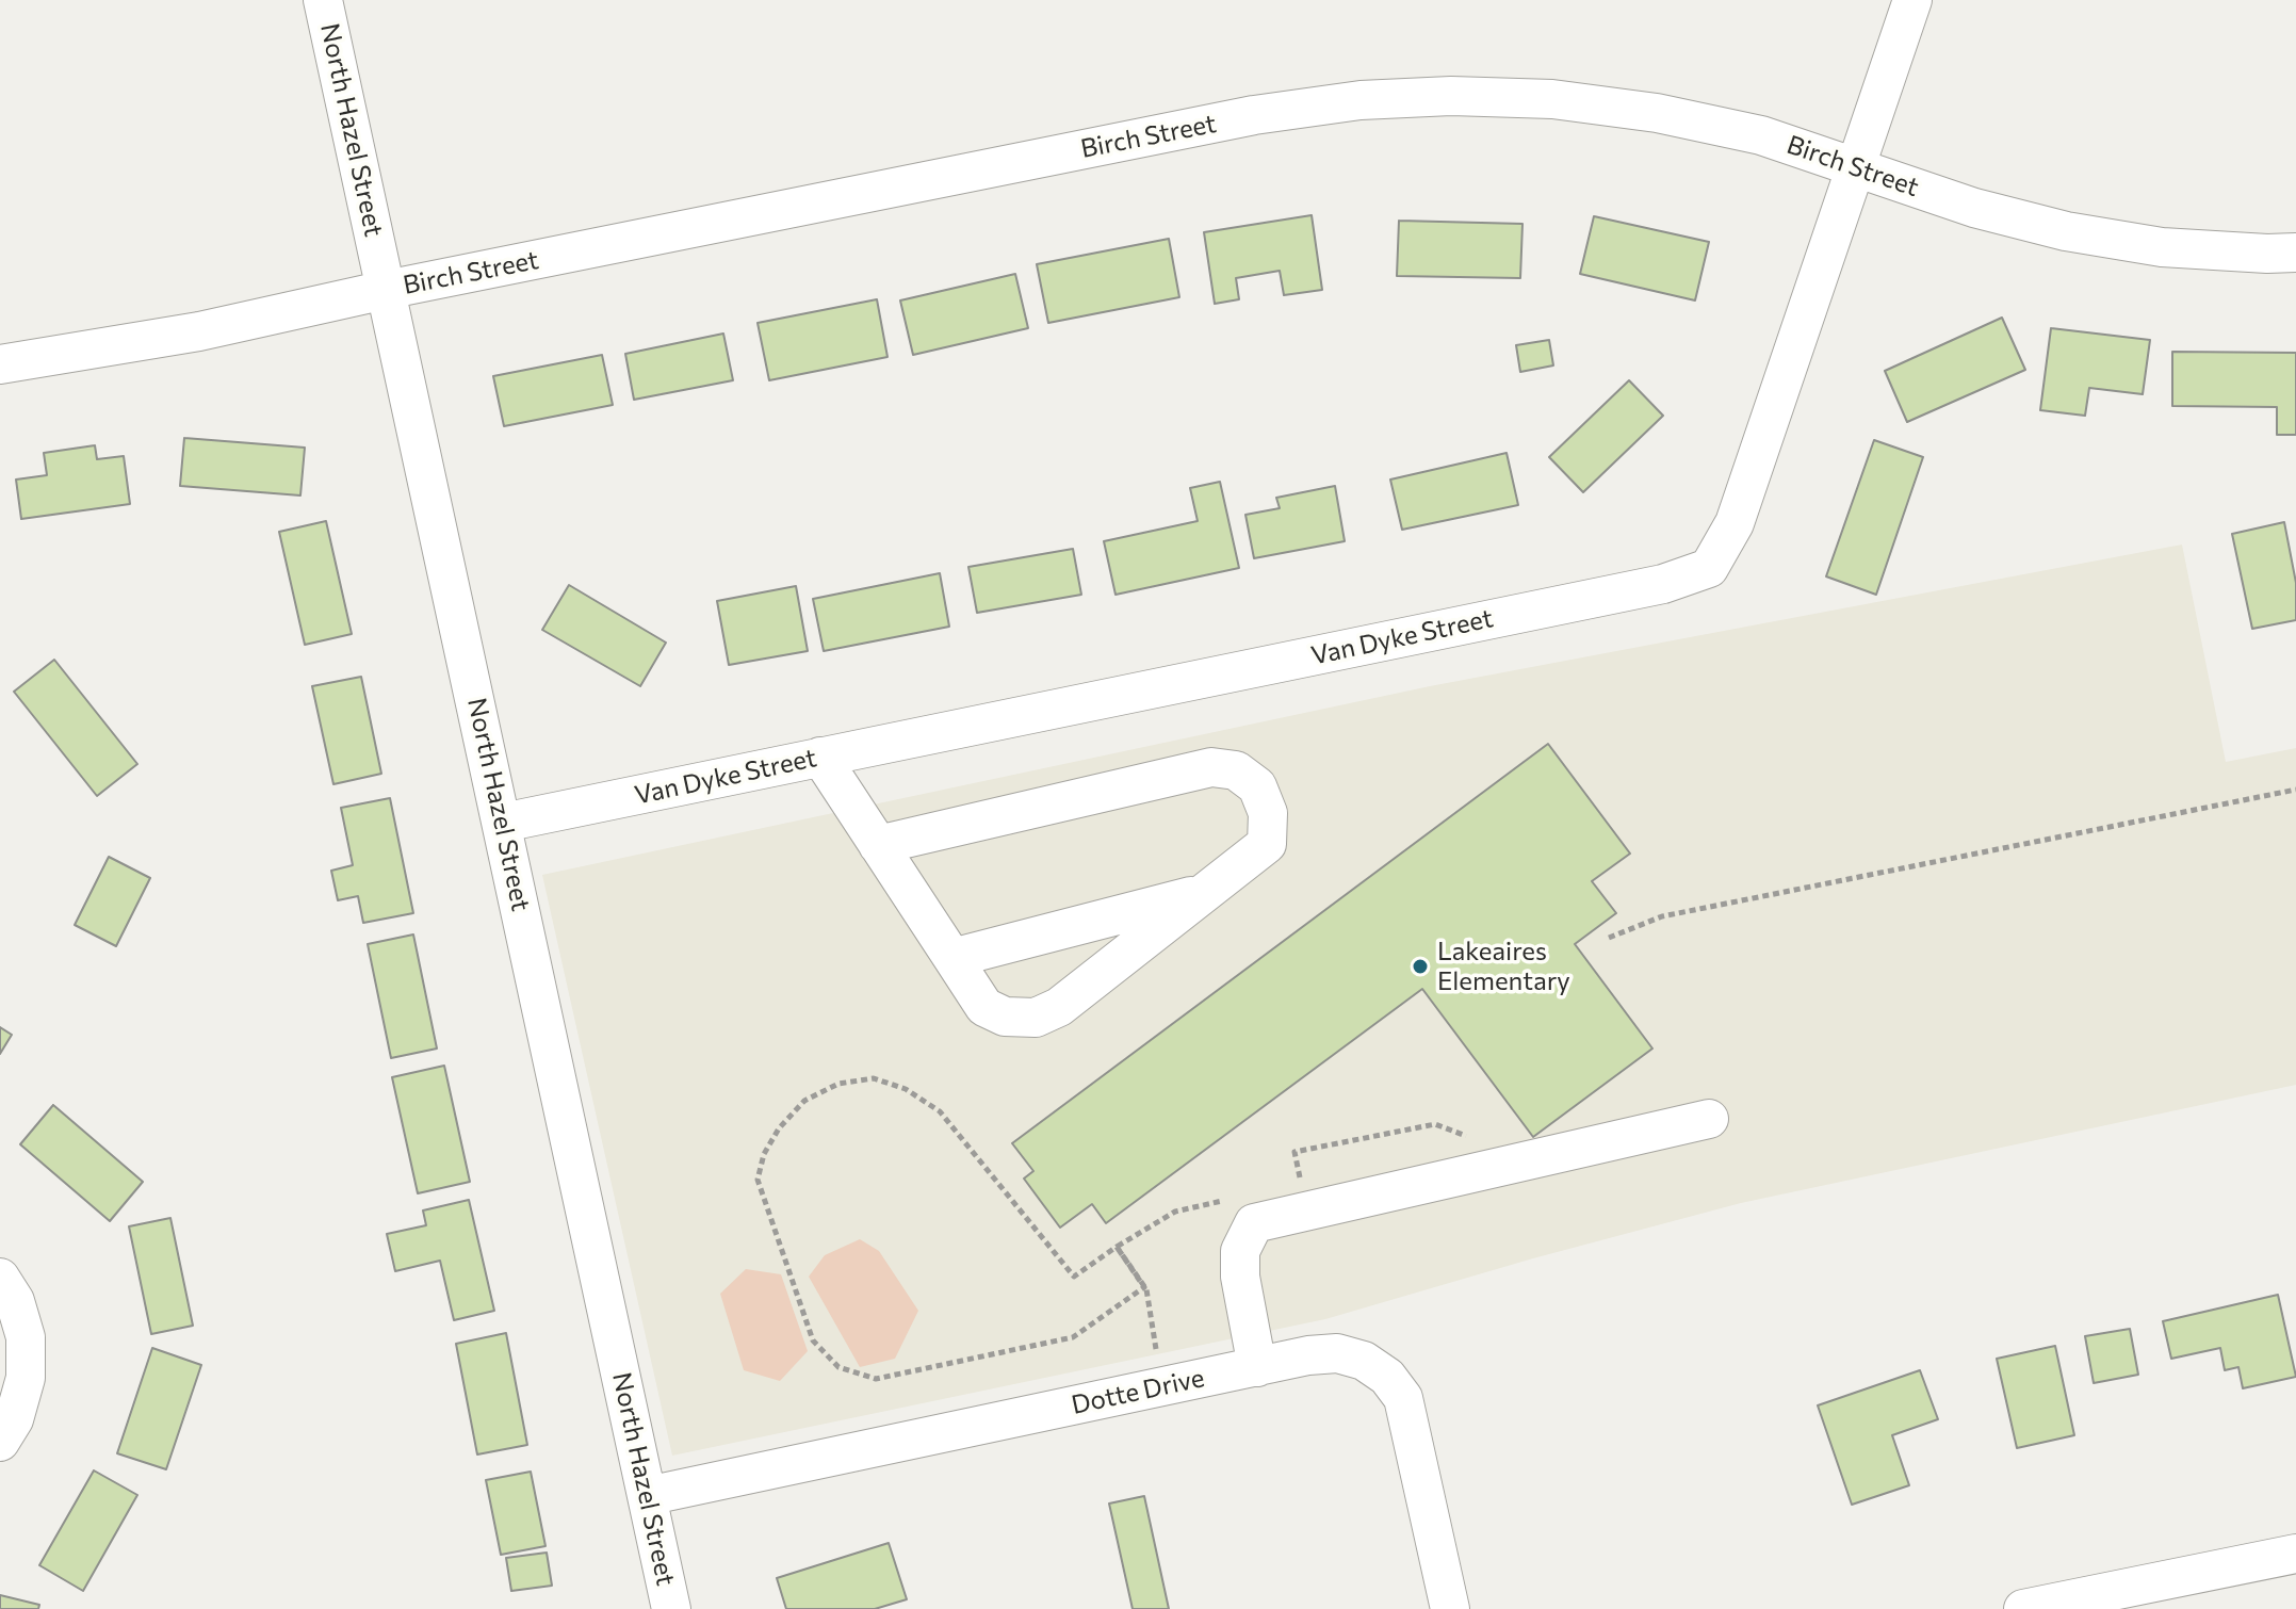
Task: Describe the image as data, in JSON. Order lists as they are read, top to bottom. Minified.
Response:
{"streets":{"street":["North Hazel Street","Birch Street","Van Dyke Street","Dotte Drive"]},"crossings":[["North Hazel Street","Birch Street"],["North Hazel Street","Van Dyke Street"],["North Hazel Street","Dotte Drive"],["Birch Street","Van Dyke Street"]],"places":["Lakeaires Elementary"]}
